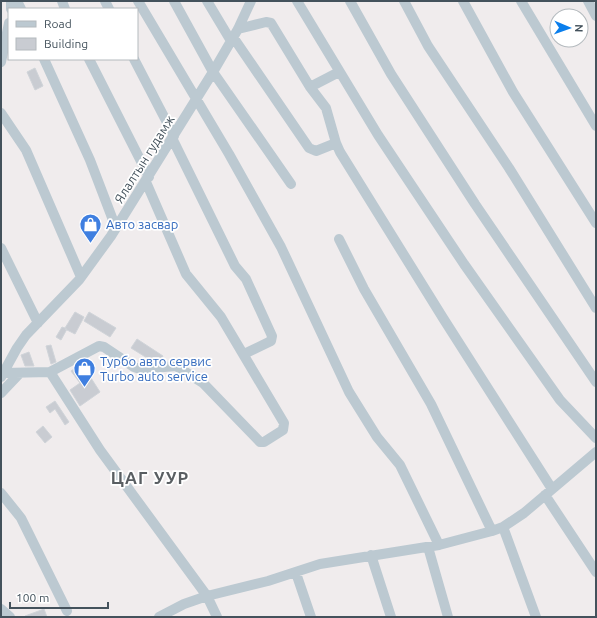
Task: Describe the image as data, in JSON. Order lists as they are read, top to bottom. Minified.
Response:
{"streets":{"street":["Ялалтын гудамж"]},"districts":["ЦАГ УУР"],"places":{"shop":["Авто засвар","Турбо авто сервис Turbo auto service"]},"legend":["Road","Building"],"scale_bar":"100 m","north":"right"}
